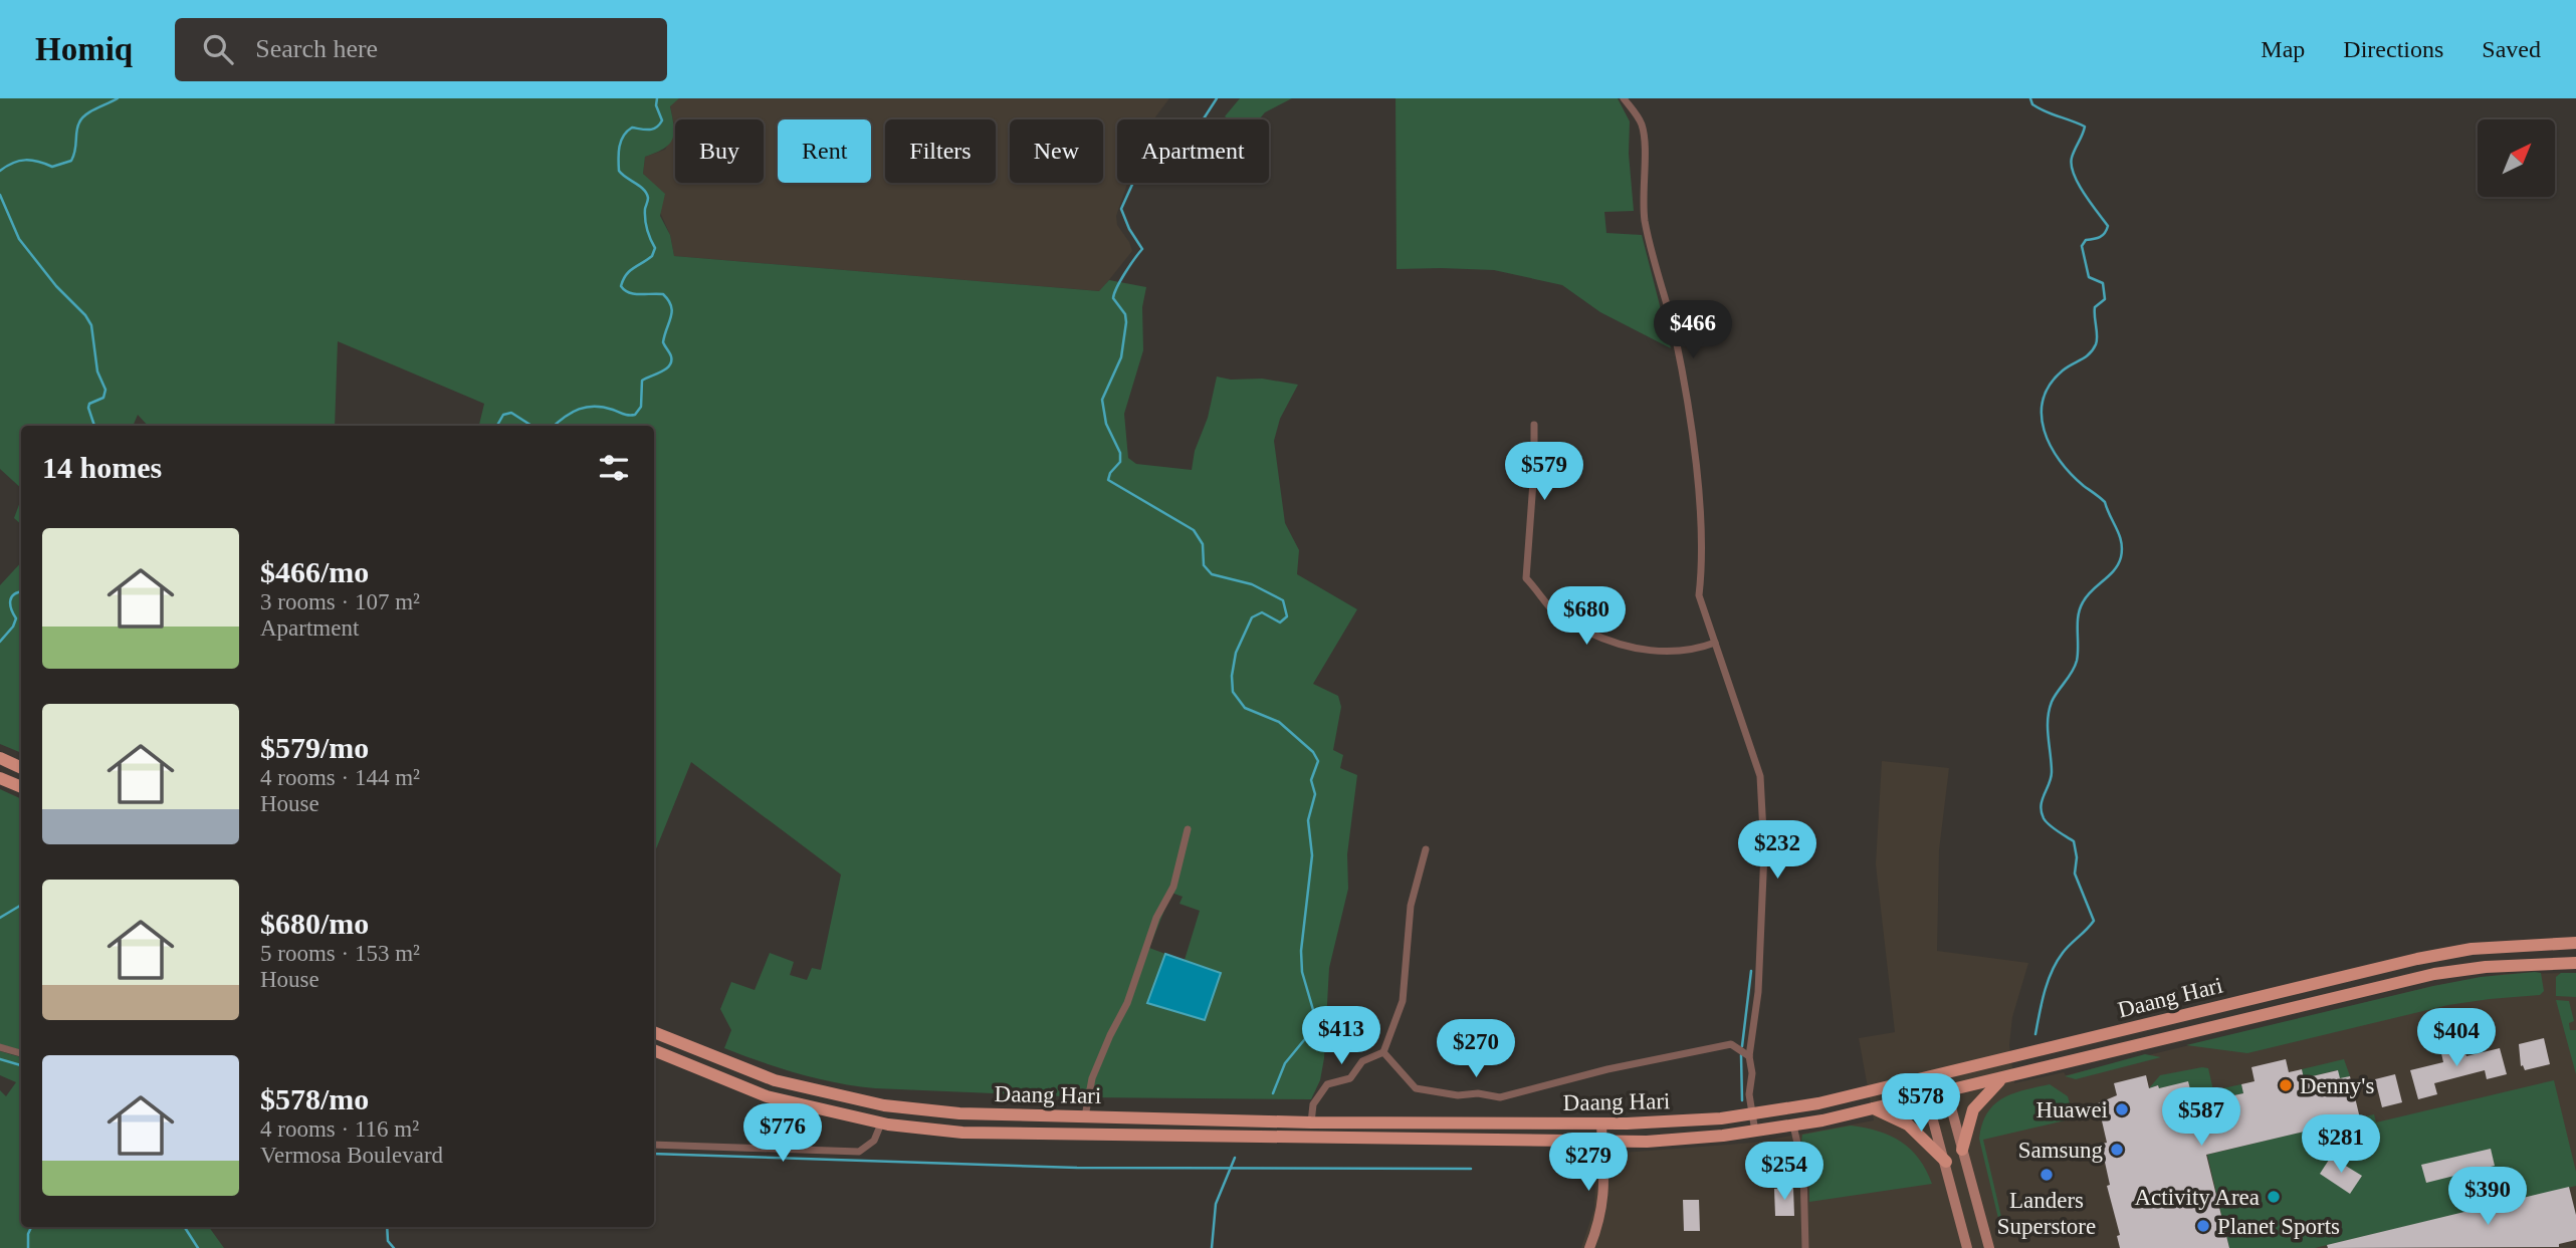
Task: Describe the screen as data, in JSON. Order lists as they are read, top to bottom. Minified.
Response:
{"streets":{"main road":["Daang Hari"]},"places":["Denny's","Huawei","Samsung","Landers Superstore","Activity Area","Planet Sports"],"north":"top right","page":{"header":"Homiq","search":"Search here","nav":["Map","Directions","Saved"],"chip":["Buy","Rent","Filters","New","Apartment"],"price":["$466","$579","$680","$232","$413","$404","$270","$578","$587","$776","$281","$279","$254","$390"],"heading":"14 homes","list":[{"name":"$466/mo","note":"3 rooms · 107 m² · Apartment"},{"name":"$579/mo","note":"4 rooms · 144 m² · House"},{"name":"$680/mo","note":"5 rooms · 153 m² · House"},{"name":"$578/mo","note":"4 rooms · 116 m² · Vermosa Boulevard"}]}}
